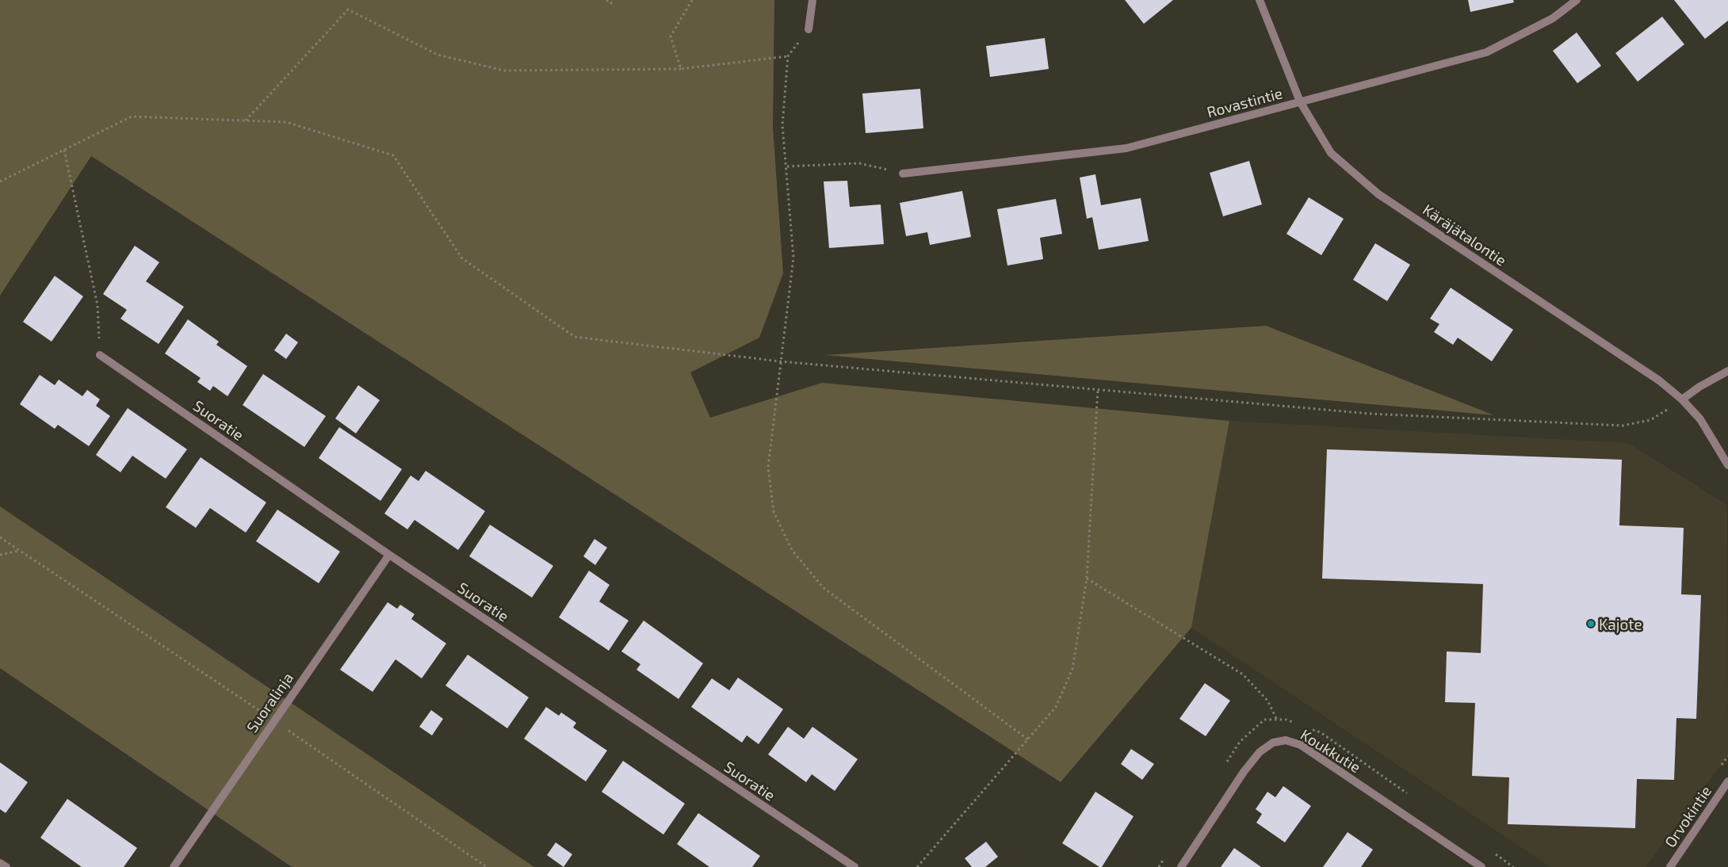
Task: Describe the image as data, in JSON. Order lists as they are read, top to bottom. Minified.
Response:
{"streets":{"street":["Rovastintie","Käräjätalontie","Suoratie","Suoralinja","Koukkutie","Orvokintie"]},"crossings":[["Rovastintie","Käräjätalontie"],["Suoratie","Suoralinja"]],"places":["Kajote"]}
